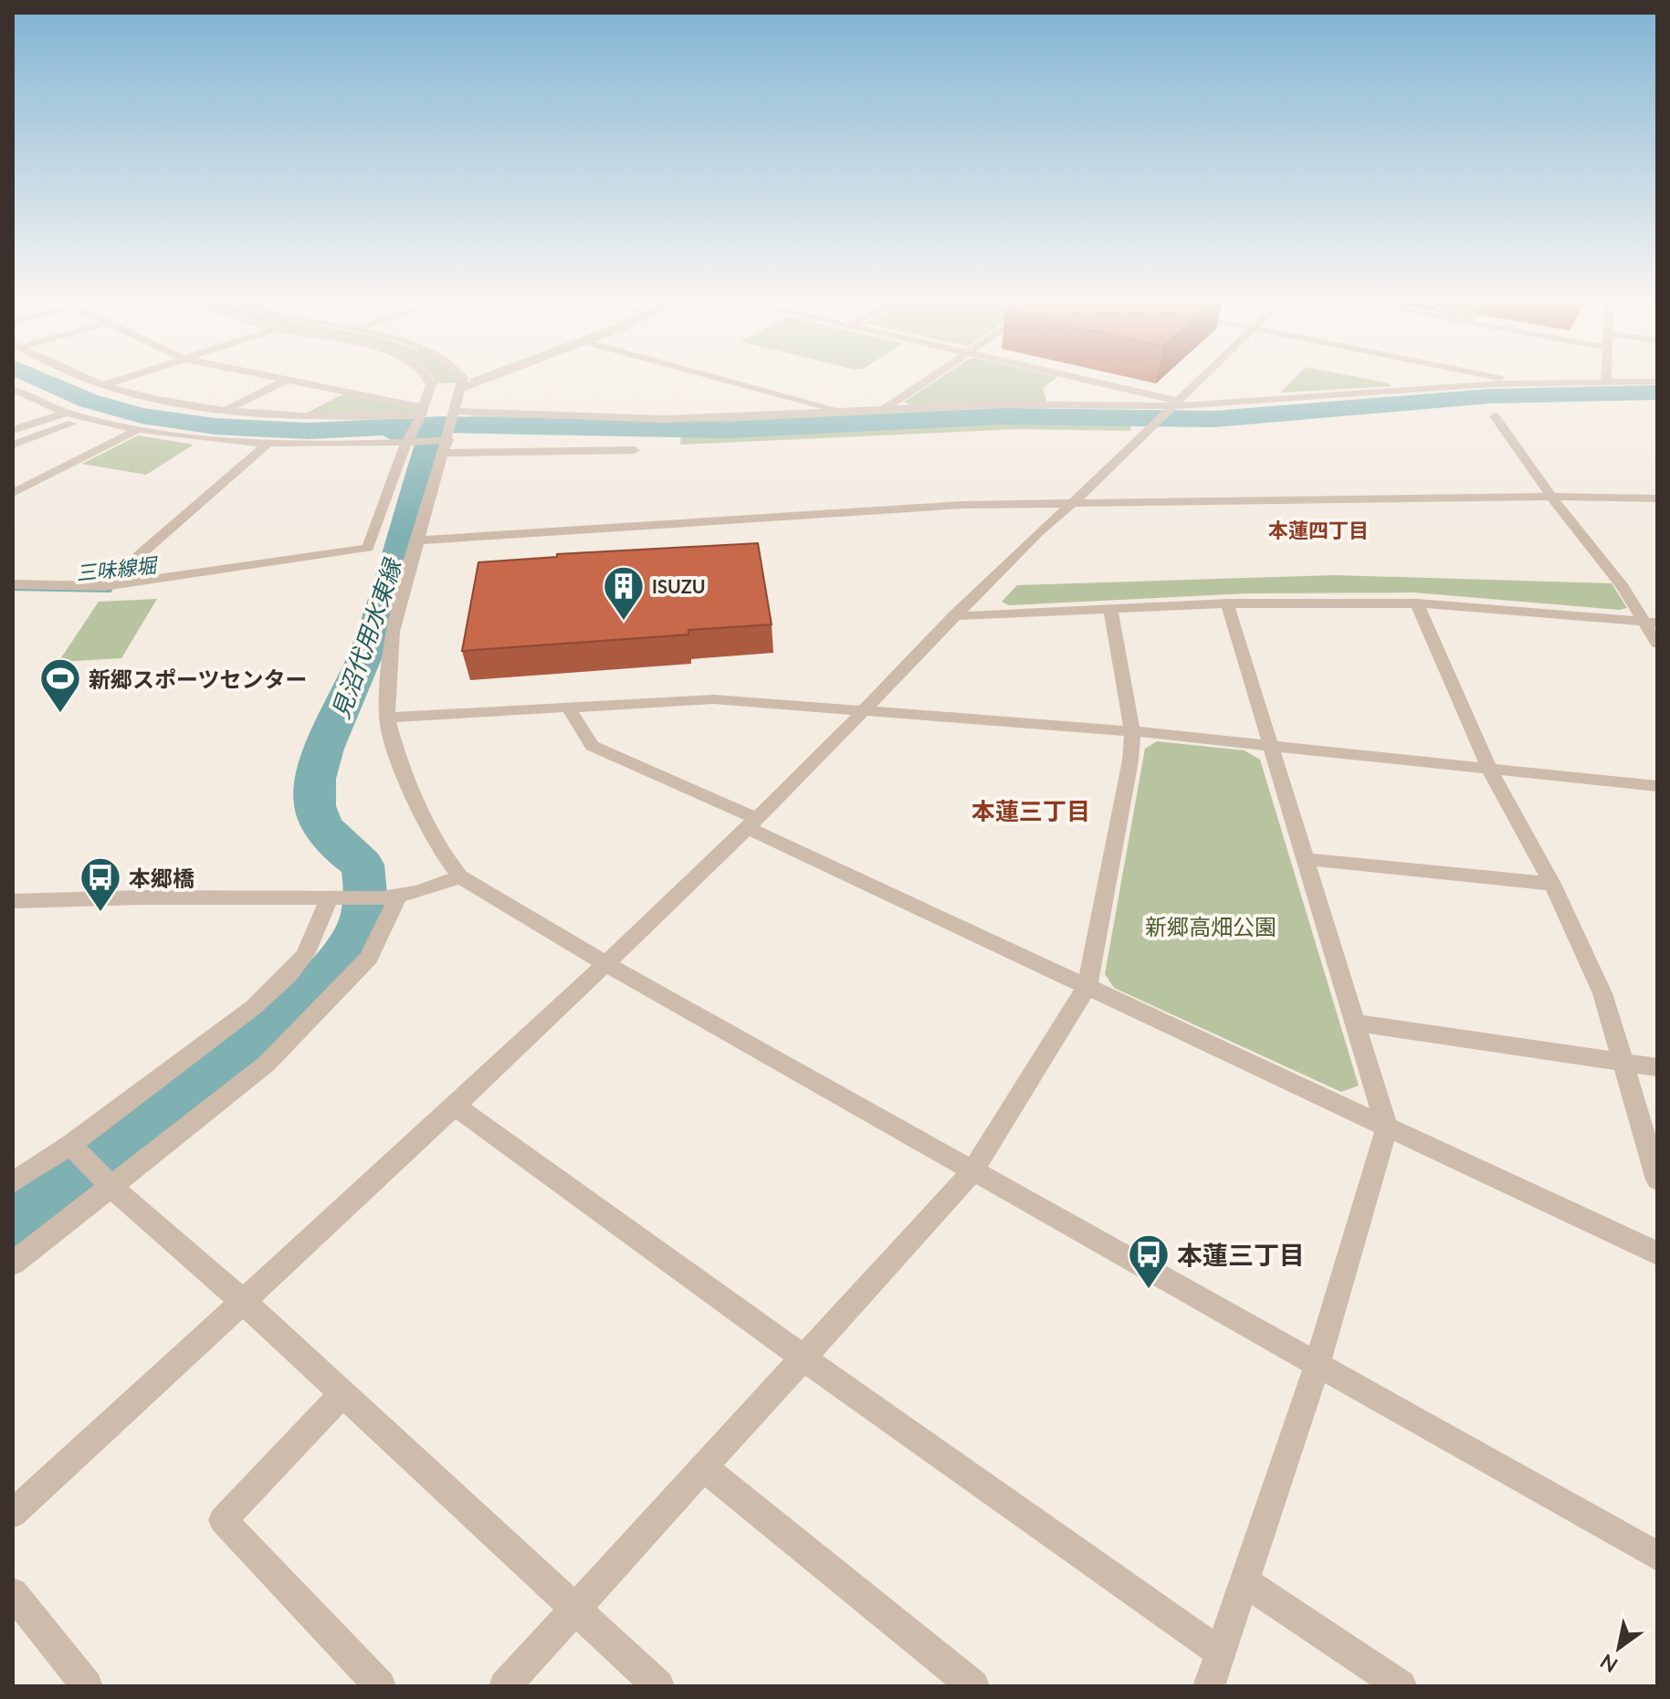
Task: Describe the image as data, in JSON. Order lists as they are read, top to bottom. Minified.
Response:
{"districts":["本蓮四丁目","本蓮三丁目"],"water":["三味線堀","見沼代用水東縁"],"parks":["新郷高畑公園"],"places":{"building":["ISUZU"],"sports":["新郷スポーツセンター"],"bus stop":["本郷橋","本蓮三丁目"]},"north":"bottom left"}
